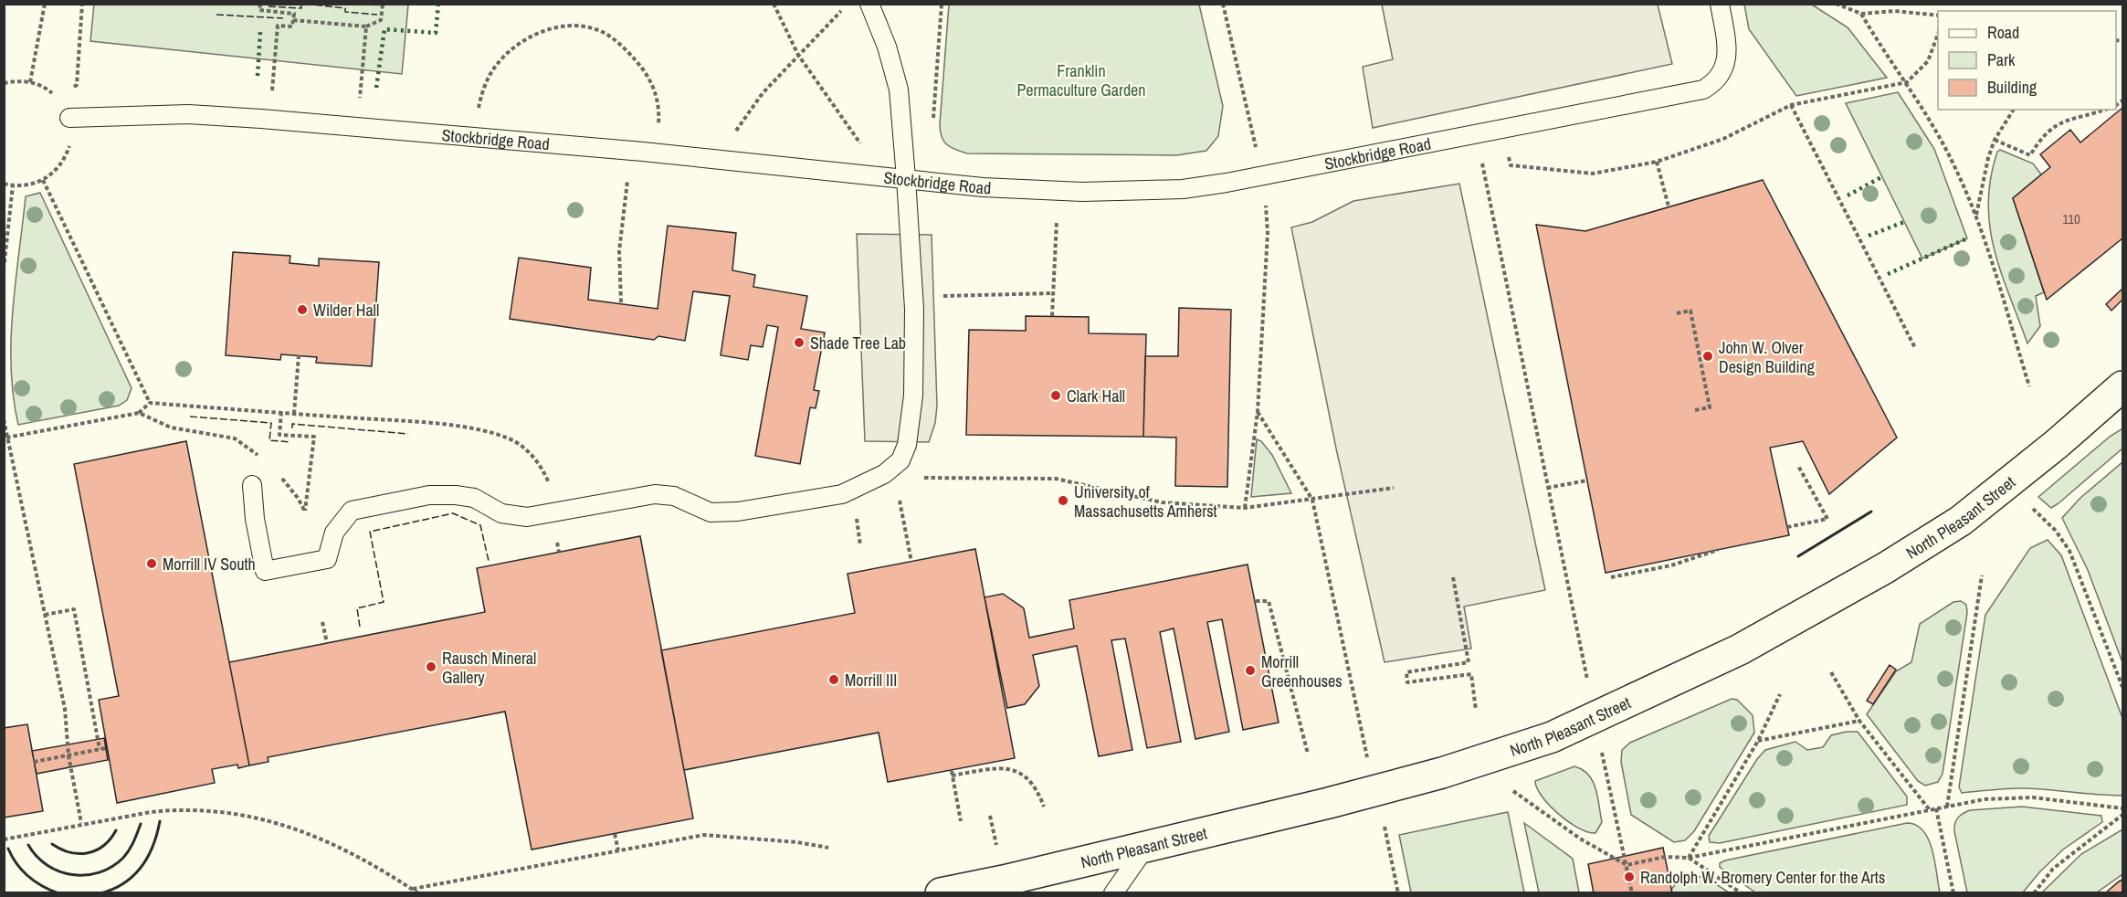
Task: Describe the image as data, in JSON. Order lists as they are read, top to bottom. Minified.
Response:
{"streets":{"main road":["North Pleasant Street"],"lane":["Stockbridge Road"]},"parks":["Franklin Permaculture Garden"],"places":["Wilder Hall","Shade Tree Lab","John W. Olver Design Building","Clark Hall","University of Massachusetts Amherst","Morrill IV South","Rausch Mineral Gallery","Morrill Greenhouses","Morrill III","Randolph W. Bromery Center for the Arts"],"house_numbers":["110"],"legend":["Road","Park","Building"]}
